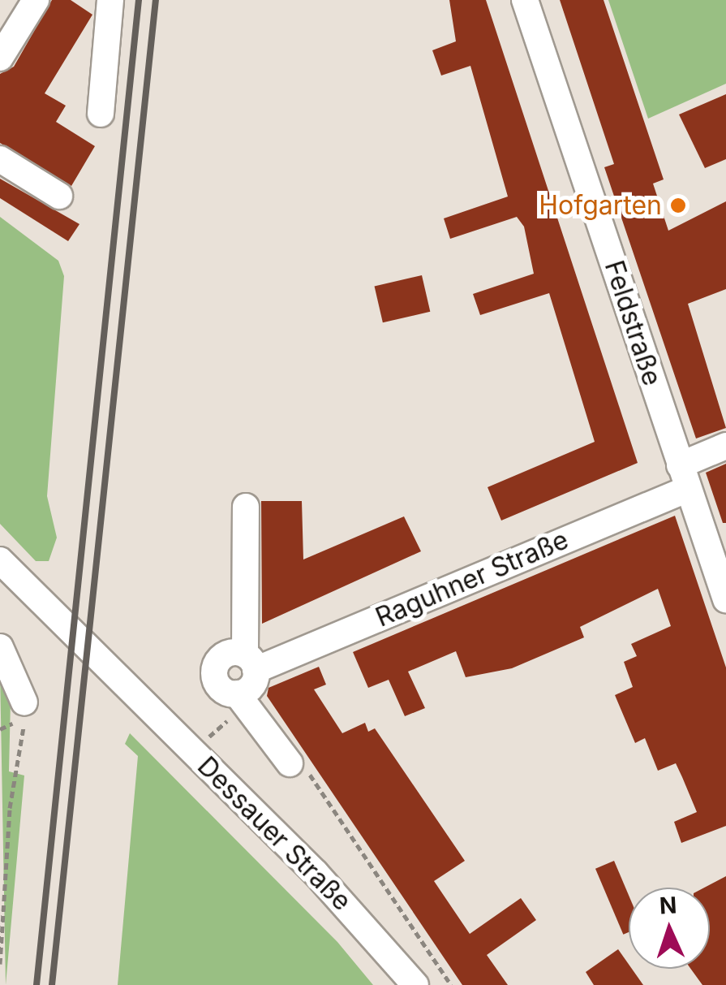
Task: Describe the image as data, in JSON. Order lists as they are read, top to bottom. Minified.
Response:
{"streets":{"street":["Feldstraße","Raguhner Straße","Dessauer Straße"]},"crossings":[["Feldstraße","Raguhner Straße"]],"places":["Hofgarten"],"north":"top"}
